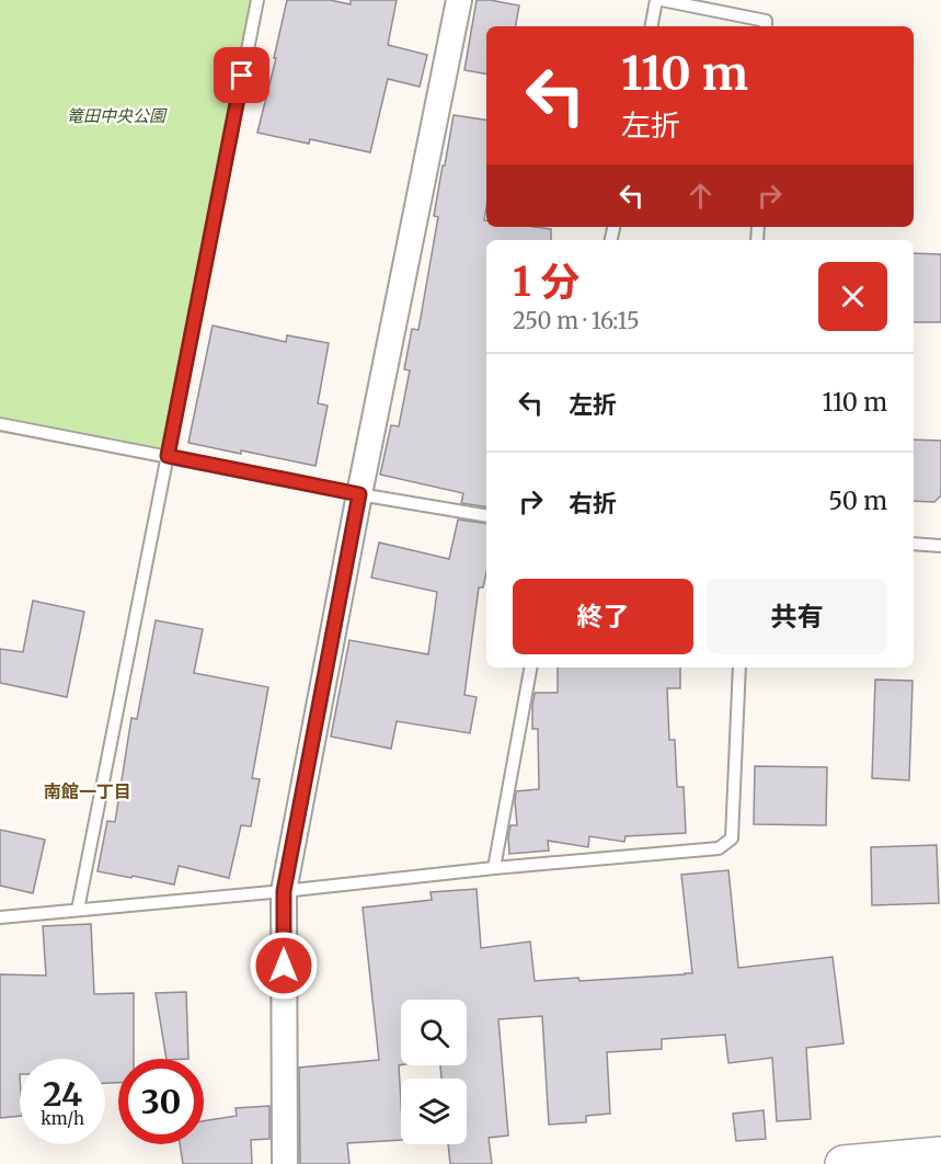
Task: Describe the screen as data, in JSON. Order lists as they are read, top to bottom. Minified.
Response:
{"districts":["南館一丁目"],"parks":["篭田中央公園"],"page":{"turn":["110 m","左折"],"heading":["1 分","250 m · 16:15"],"list":[{"name":"左折","value":"110 m"},{"name":"右折","value":"50 m"}],"buttons":["終了","共有"],"speed":"24 km/h","limit":"30"}}
